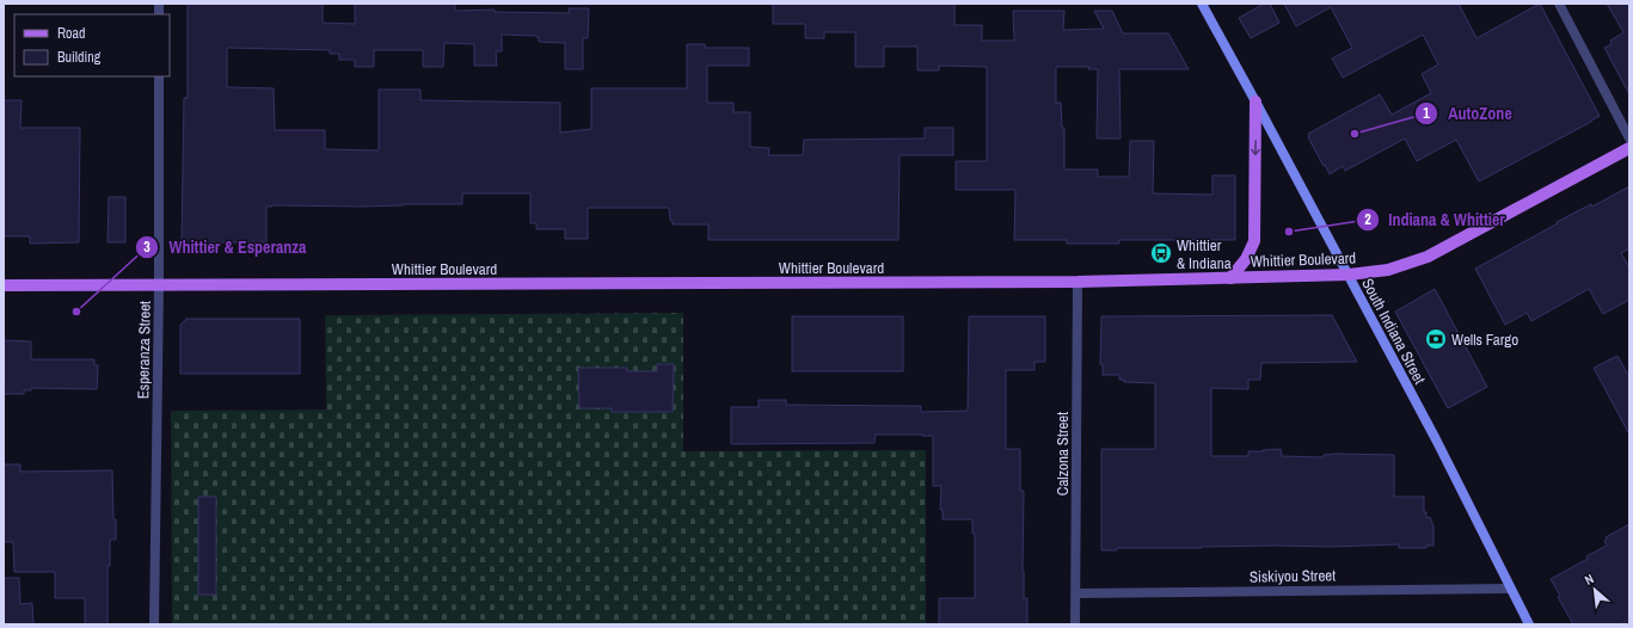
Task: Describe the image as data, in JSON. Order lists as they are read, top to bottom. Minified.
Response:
{"streets":{"main road":["Whittier Boulevard","South Indiana Street"],"street":["Esperanza Street","Calzona Street","Siskiyou Street"]},"crossings":[["Whittier Boulevard","South Indiana Street"],["Whittier Boulevard","Esperanza Street"],["Whittier Boulevard","Calzona Street"],["South Indiana Street","Siskiyou Street"],["Calzona Street","Siskiyou Street"]],"places":{"other":["AutoZone","Indiana & Whittier","Whittier & Esperanza"],"bus stop":["Whittier & Indiana"],"bank":["Wells Fargo"]},"legend":["Road","Building"],"north":"top left"}
